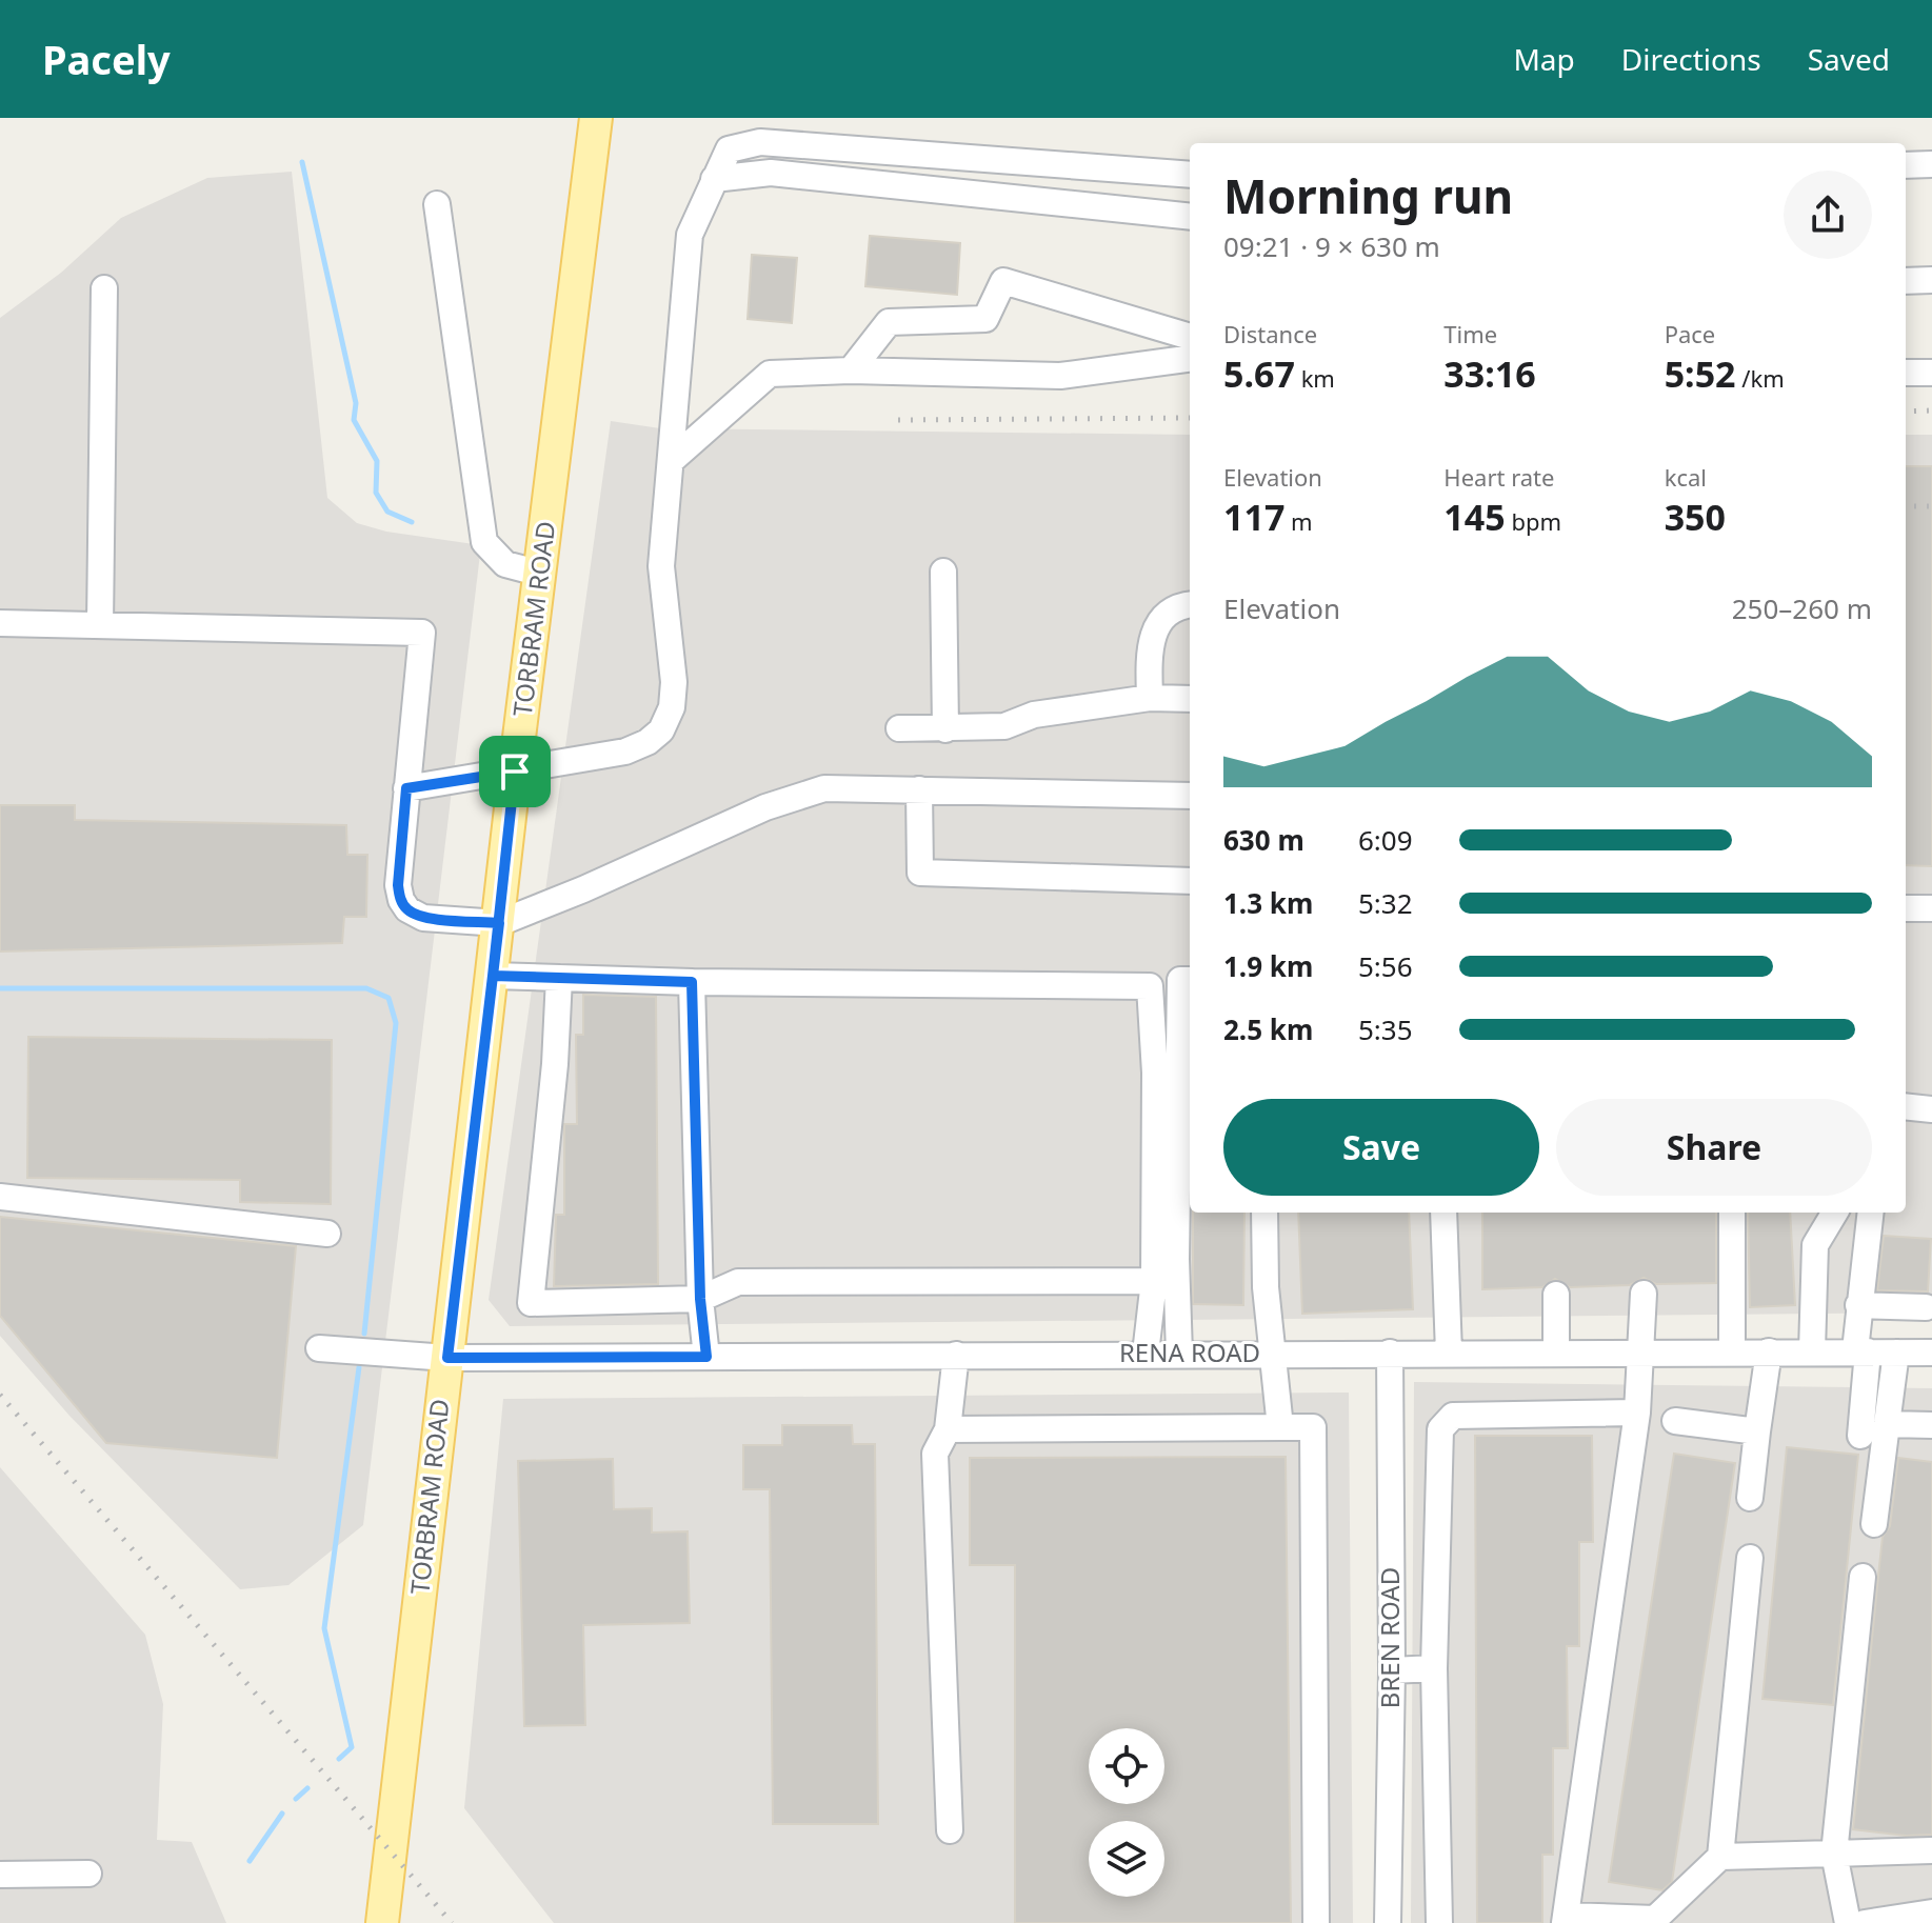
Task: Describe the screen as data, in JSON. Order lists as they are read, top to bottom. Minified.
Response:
{"streets":{"main road":["TORBRAM ROAD"],"street":["RENA ROAD","BREN ROAD"]},"crossings":[["TORBRAM ROAD","RENA ROAD"],["RENA ROAD","BREN ROAD"]],"page":{"header":"Pacely","nav":["Map","Directions","Saved"],"heading":["Morning run","09:21 · 9 × 630 m"],"stats":[["Distance","5.67 km"],["Time","33:16"],["Pace","5:52 /km"],["Elevation","117 m"],["Heart rate","145 bpm"],["kcal","350"]],"chart":["Elevation","250–260 m"],"list":[{"name":"630 m","note":"6:09"},{"name":"1.3 km","note":"5:32"},{"name":"1.9 km","note":"5:56"},{"name":"2.5 km","note":"5:35"}],"buttons":["Save","Share"]}}
